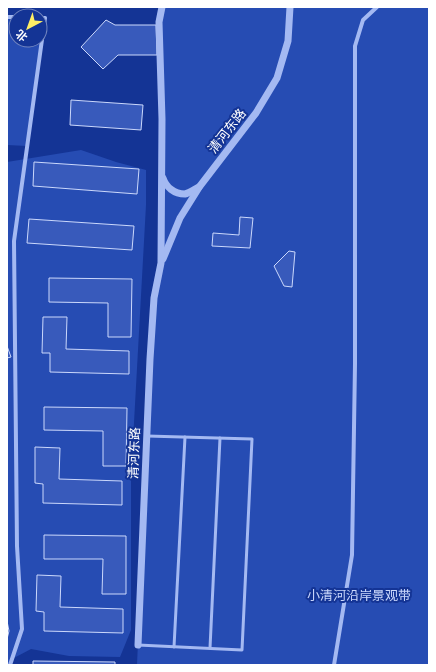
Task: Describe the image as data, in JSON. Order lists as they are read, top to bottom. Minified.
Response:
{"streets":{"street":["清河东路"]},"parks":["小清河沿岸景观带"],"north":"bottom left"}
